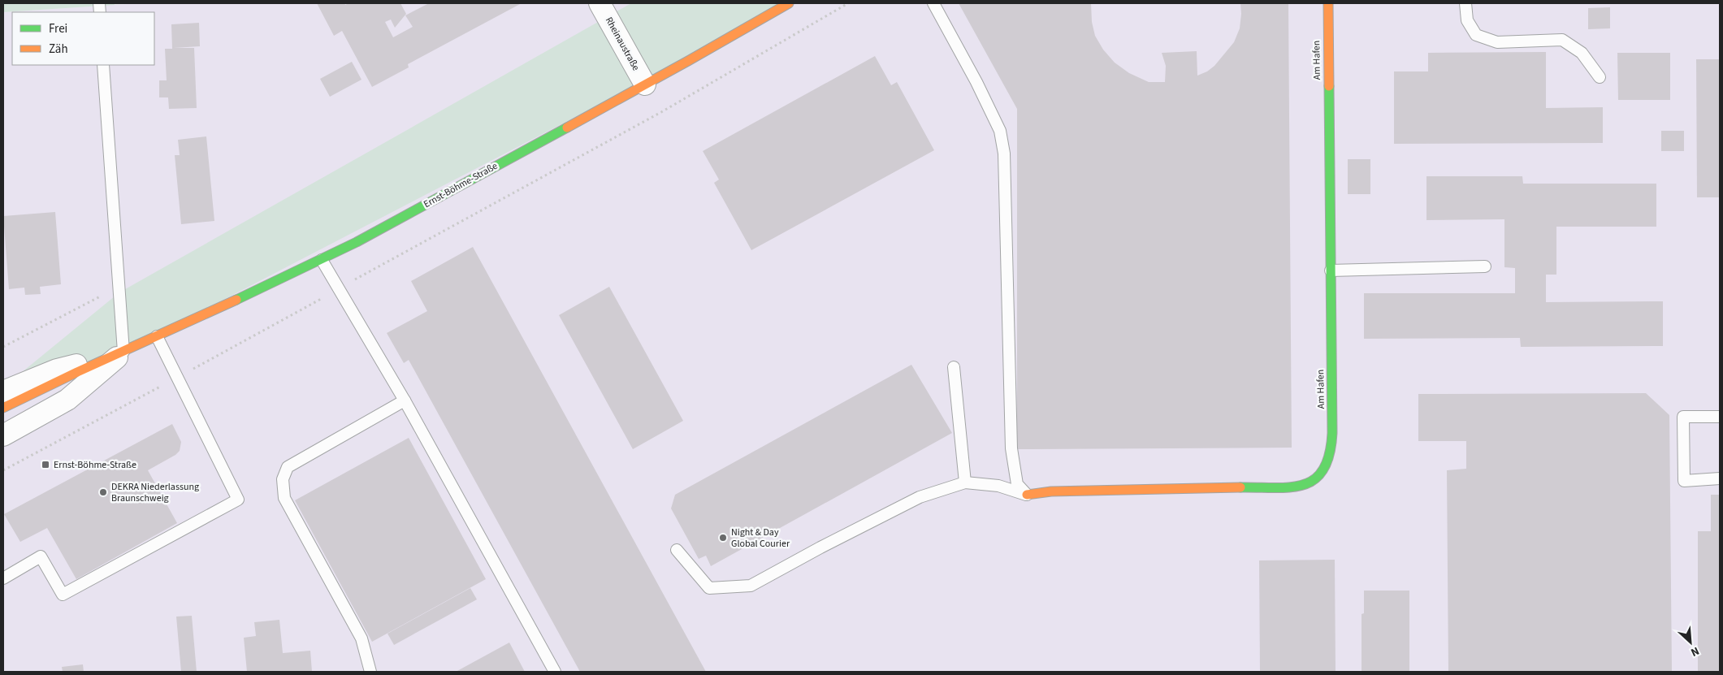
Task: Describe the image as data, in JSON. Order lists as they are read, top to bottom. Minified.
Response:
{"streets":{"street":["Rheinaustraße","Am Hafen","Ernst-Böhme-Straße"]},"crossings":[["Rheinaustraße","Ernst-Böhme-Straße"]],"places":{"transit":["Ernst-Böhme-Straße"],"other":["DEKRA Niederlassung Braunschweig","Night & Day Global Courier"]},"legend":["Frei","Zäh"],"north":"bottom right"}
